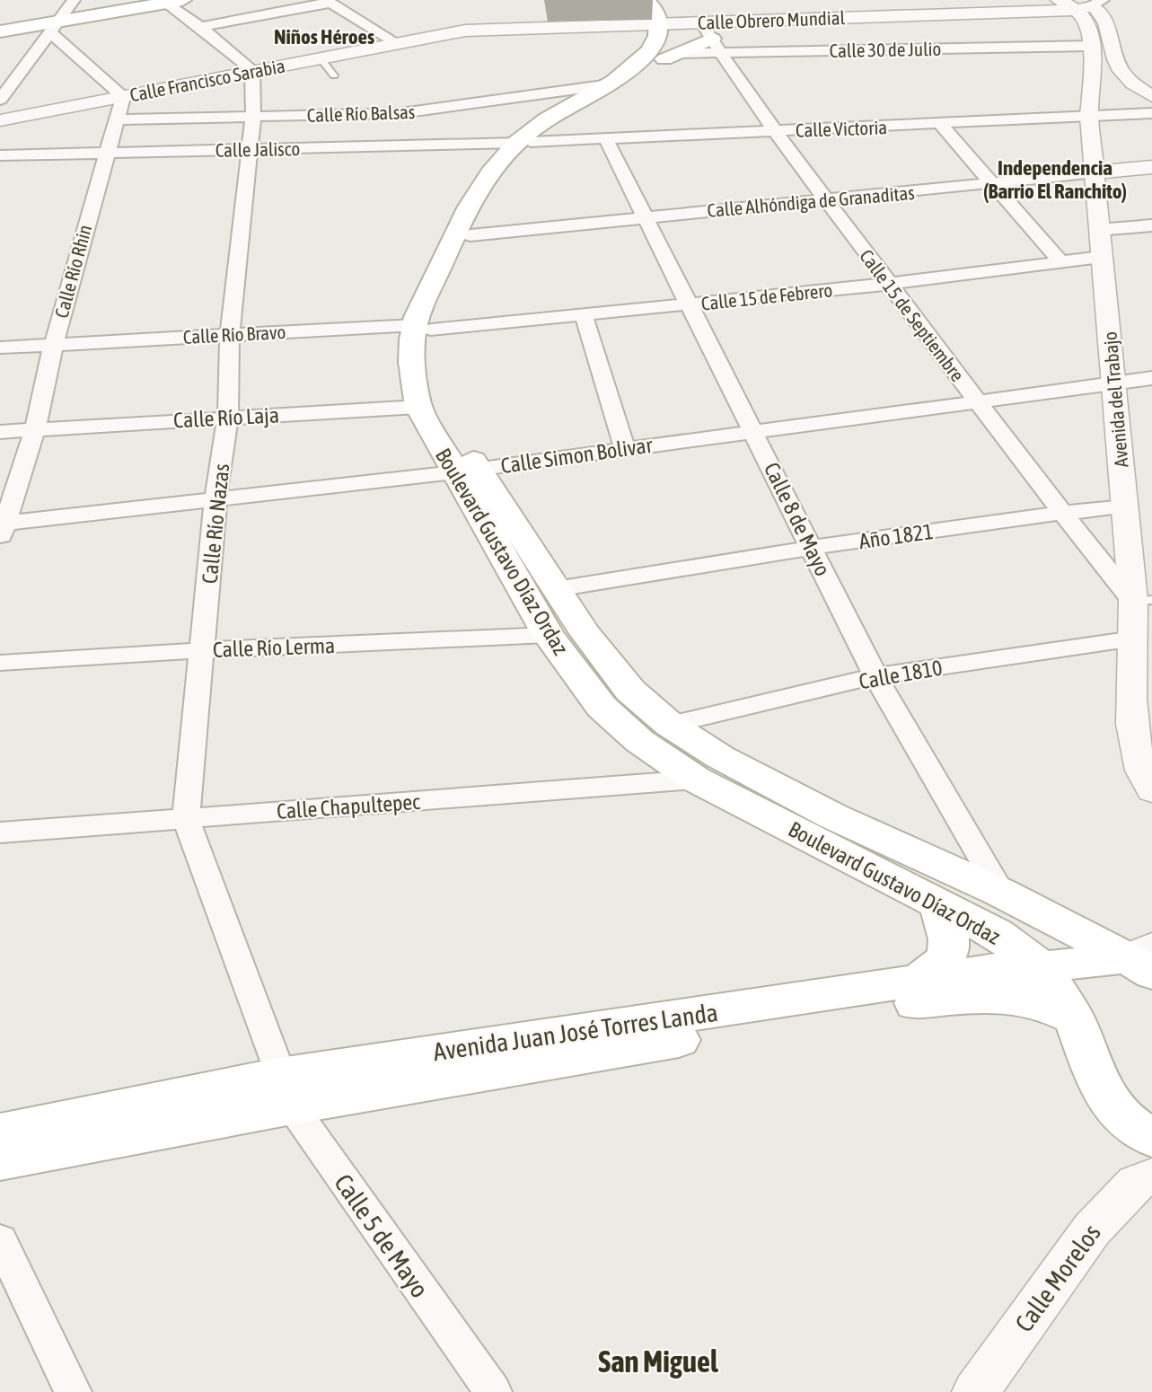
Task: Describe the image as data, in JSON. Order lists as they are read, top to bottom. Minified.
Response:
{"streets":{"main road":["Boulevard Gustavo Díaz Ordaz","Avenida Juan José Torres Landa"],"street":["Calle Obrero Mundial","Calle 30 de Julio","Calle Francisco Sarabia","Calle Río Balsas","Calle Victoria","Calle Jalisco","Calle Alhóndiga de Granaditas","Calle Río Rhin","Calle 15 de Febrero","Calle 15 de Septiembre","Calle Río Bravo","Avenida del Trabajo","Calle Río Laja","Calle Simon Bolivar","Calle 8 de Mayo","Calle Río Nazas","Año 1821","Calle Río Lerma","Calle 1810","Calle Chapultepec","Calle 5 de Mayo","Calle Morelos"]},"crossings":[["Calle Obrero Mundial","Calle Francisco Sarabia"],["Calle Obrero Mundial","Calle 15 de Septiembre"],["Calle Obrero Mundial","Avenida del Trabajo"],["Calle Obrero Mundial","Boulevard Gustavo Díaz Ordaz"],["Calle 30 de Julio","Calle 15 de Septiembre"],["Calle 30 de Julio","Avenida del Trabajo"],["Calle 30 de Julio","Boulevard Gustavo Díaz Ordaz"],["Calle Francisco Sarabia","Calle Río Rhin"],["Calle Francisco Sarabia","Calle 15 de Septiembre"],["Calle Francisco Sarabia","Calle Río Nazas"],["Calle Francisco Sarabia","Boulevard Gustavo Díaz Ordaz"],["Calle Río Balsas","Calle Río Rhin"],["Calle Río Balsas","Calle Río Nazas"],["Calle Río Balsas","Boulevard Gustavo Díaz Ordaz"],["Calle Victoria","Calle Jalisco"],["Calle Victoria","Calle 15 de Septiembre"],["Calle Victoria","Avenida del Trabajo"],["Calle Victoria","Calle 8 de Mayo"],["Calle Victoria","Boulevard Gustavo Díaz Ordaz"],["Calle Jalisco","Calle Río Rhin"],["Calle Jalisco","Calle Río Nazas"],["Calle Jalisco","Boulevard Gustavo Díaz Ordaz"],["Calle Alhóndiga de Granaditas","Calle 15 de Septiembre"],["Calle Alhóndiga de Granaditas","Avenida del Trabajo"],["Calle Alhóndiga de Granaditas","Calle 8 de Mayo"],["Calle Alhóndiga de Granaditas","Boulevard Gustavo Díaz Ordaz"],["Calle Río Rhin","Calle Río Bravo"],["Calle Río Rhin","Calle Río Laja"],["Calle Río Rhin","Calle Simon Bolivar"],["Calle 15 de Febrero","Calle 15 de Septiembre"],["Calle 15 de Febrero","Calle Río Bravo"],["Calle 15 de Febrero","Avenida del Trabajo"],["Calle 15 de Febrero","Calle 8 de Mayo"],["Calle 15 de Febrero","Boulevard Gustavo Díaz Ordaz"],["Calle 15 de Septiembre","Avenida del Trabajo"],["Calle 15 de Septiembre","Calle Simon Bolivar"],["Calle 15 de Septiembre","Año 1821"],["Calle 15 de Septiembre","Boulevard Gustavo Díaz Ordaz"],["Calle Río Bravo","Calle Río Nazas"],["Calle Río Bravo","Boulevard Gustavo Díaz Ordaz"],["Avenida del Trabajo","Calle Simon Bolivar"],["Avenida del Trabajo","Año 1821"],["Avenida del Trabajo","Calle 1810"],["Calle Río Laja","Calle Río Nazas"],["Calle Río Laja","Boulevard Gustavo Díaz Ordaz"],["Calle Simon Bolivar","Calle 8 de Mayo"],["Calle Simon Bolivar","Calle Río Nazas"],["Calle Simon Bolivar","Boulevard Gustavo Díaz Ordaz"],["Calle 8 de Mayo","Año 1821"],["Calle 8 de Mayo","Boulevard Gustavo Díaz Ordaz"],["Calle 8 de Mayo","Calle 1810"],["Calle Río Nazas","Calle Río Lerma"],["Calle Río Nazas","Calle Chapultepec"],["Calle Río Nazas","Avenida Juan José Torres Landa"],["Calle Río Nazas","Calle 5 de Mayo"],["Año 1821","Boulevard Gustavo Díaz Ordaz"],["Boulevard Gustavo Díaz Ordaz","Calle Río Lerma"],["Boulevard Gustavo Díaz Ordaz","Calle 1810"],["Boulevard Gustavo Díaz Ordaz","Calle Chapultepec"],["Boulevard Gustavo Díaz Ordaz","Avenida Juan José Torres Landa"],["Avenida Juan José Torres Landa","Calle 5 de Mayo"]],"districts":["Niños Héroes","Independencia (Barrio El Ranchito)","San Miguel"]}
